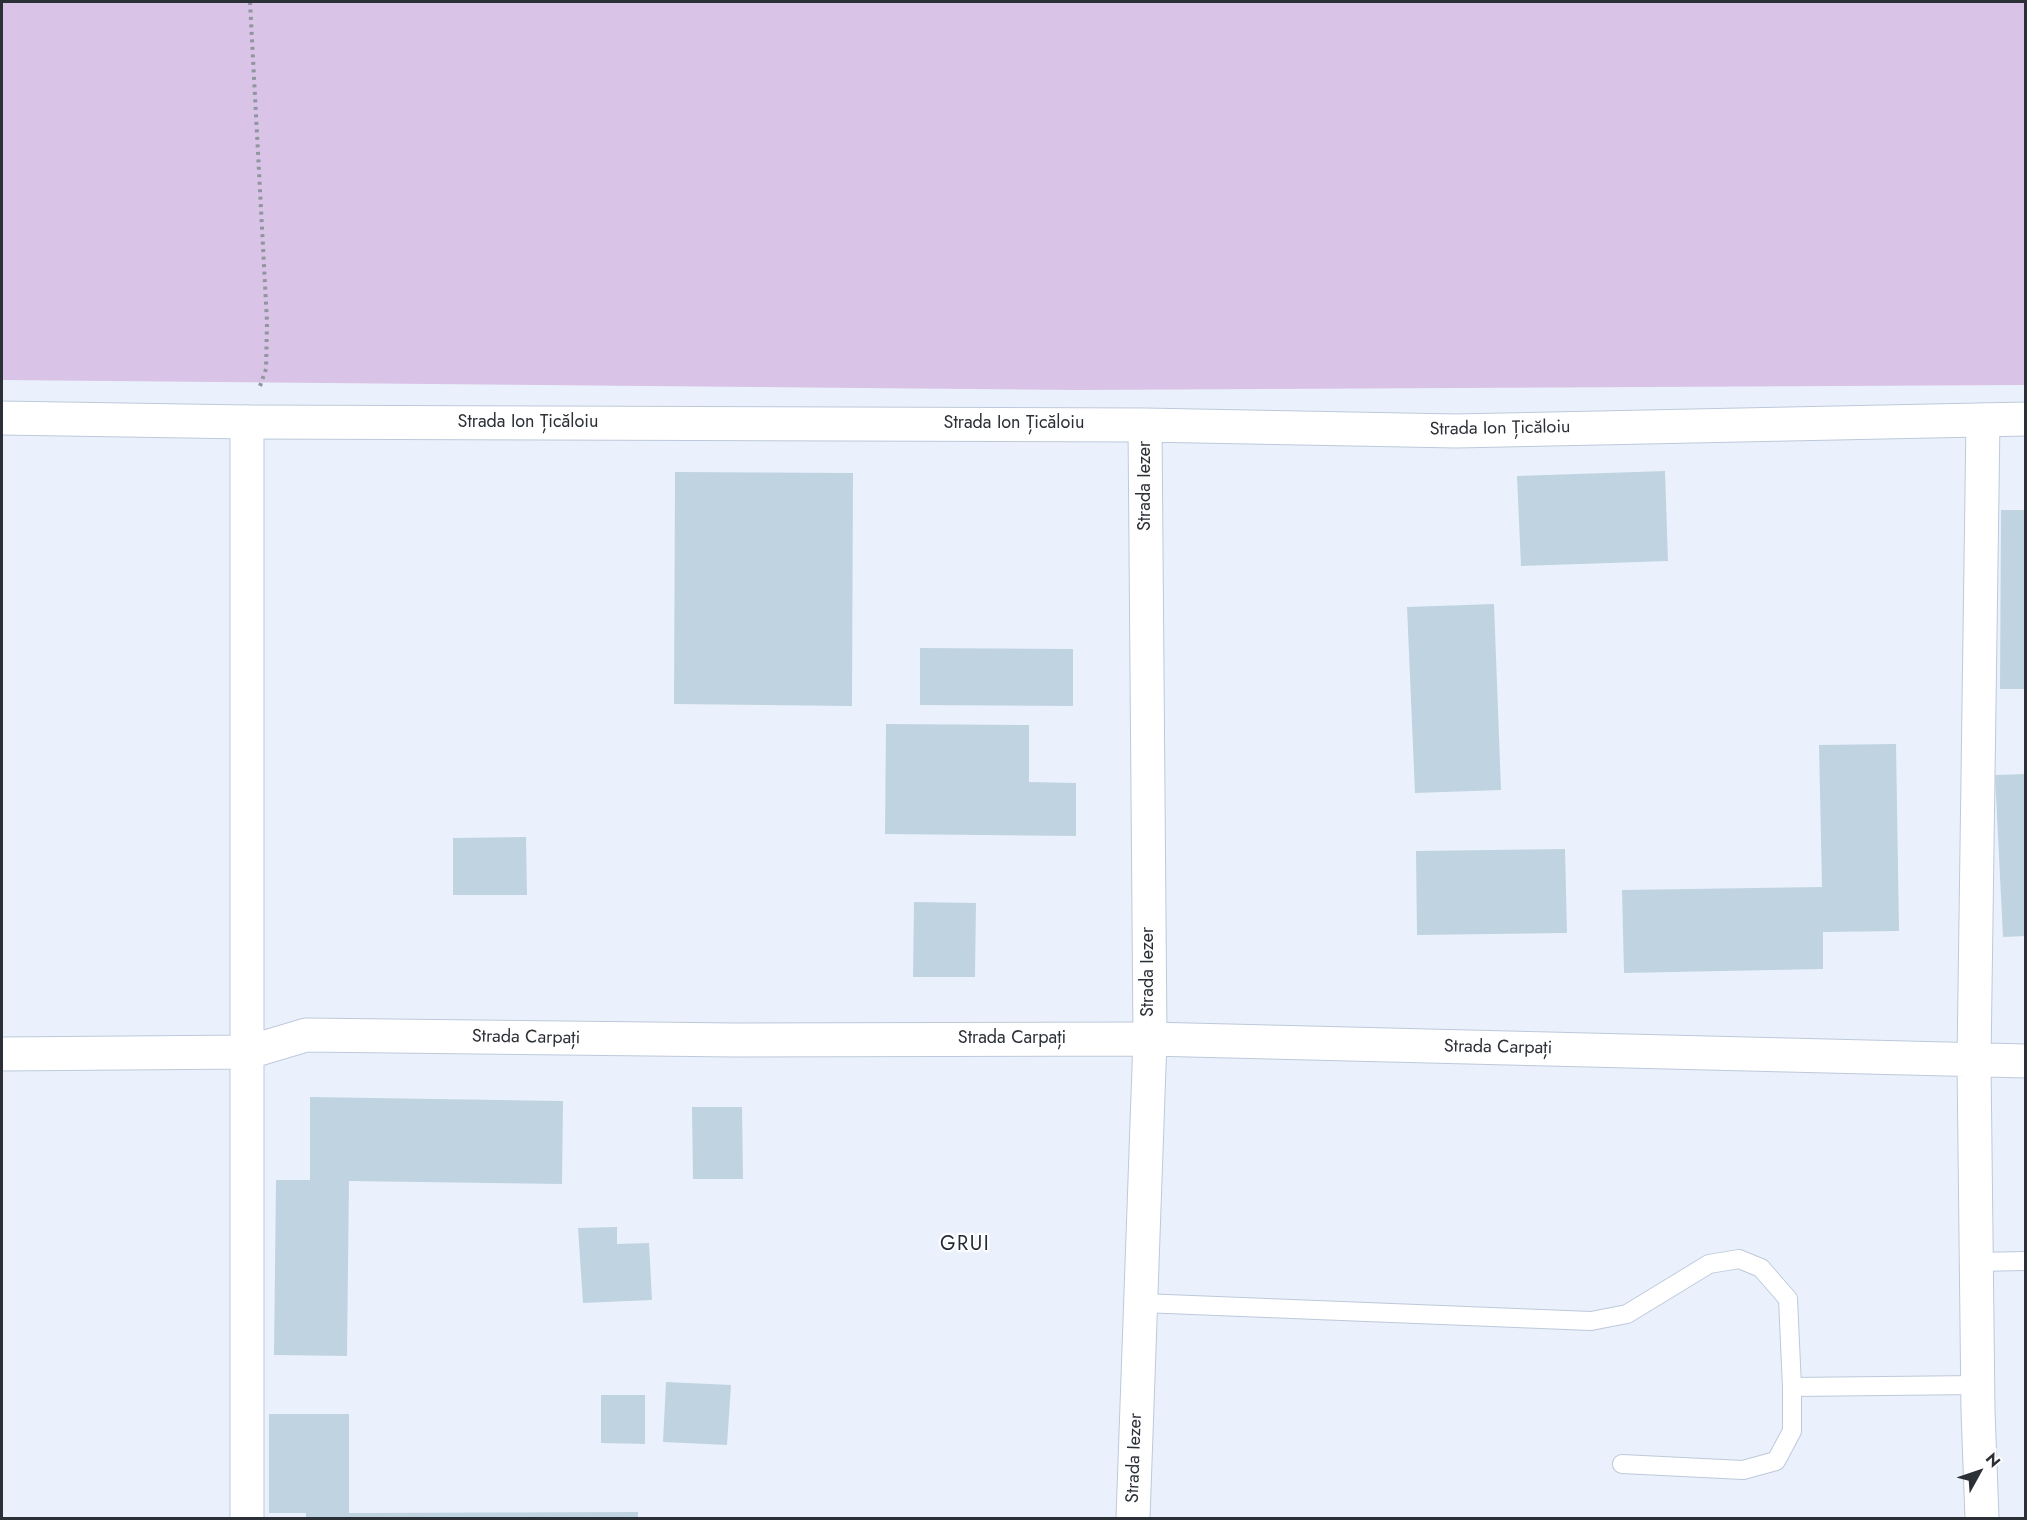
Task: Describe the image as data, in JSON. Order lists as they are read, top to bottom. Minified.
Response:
{"streets":{"street":["Strada Ion Țicăloiu","Strada Iezer","Strada Carpați"]},"crossings":[["Strada Ion Țicăloiu","Strada Iezer"],["Strada Iezer","Strada Carpați"]],"districts":["GRUI"],"north":"top right"}
